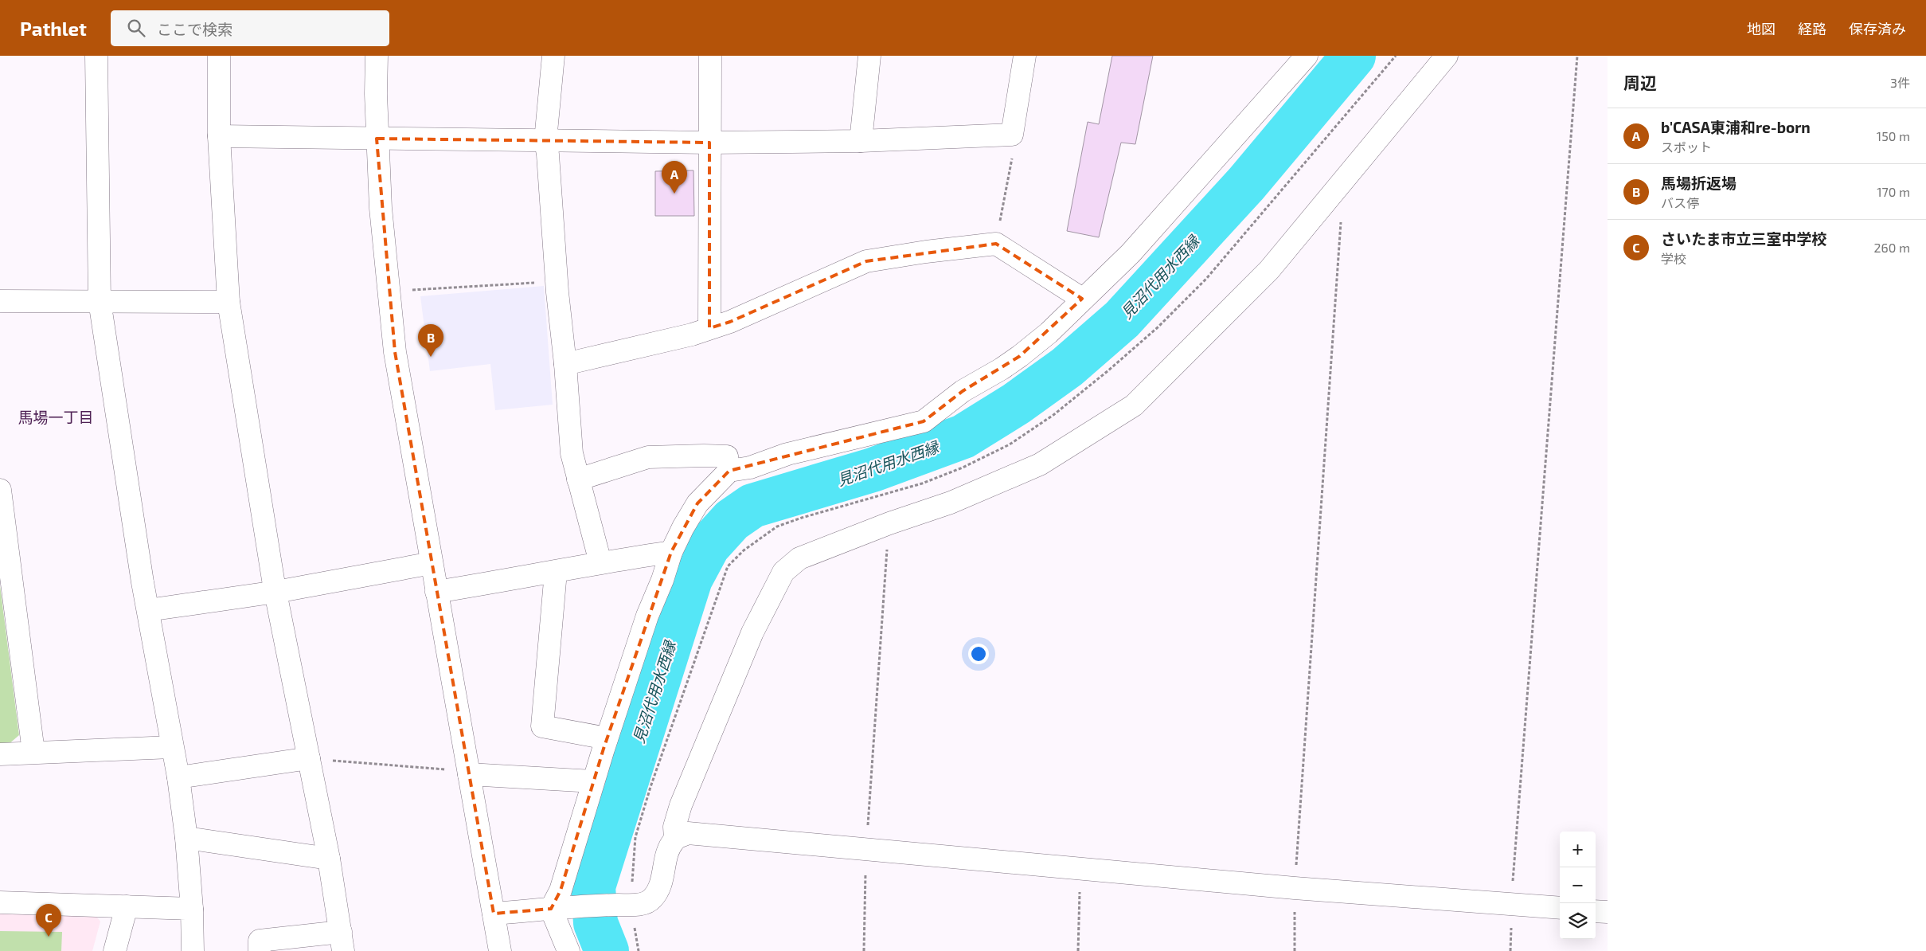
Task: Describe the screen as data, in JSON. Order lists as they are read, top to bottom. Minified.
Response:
{"districts":["馬場一丁目"],"water":["見沼代用水西縁"],"page":{"header":"Pathlet","search":"ここで検索","nav":["地図","経路","保存済み"],"heading":["周辺","3件"],"list":[{"mark":"A","name":"b'CASA東浦和re-born","note":"スポット","value":"150 m"},{"mark":"B","name":"馬場折返場","note":"バス停","value":"170 m"},{"mark":"C","name":"さいたま市立三室中学校","note":"学校","value":"260 m"}],"pins":["A","B","C"],"map_buttons":["+","−"]}}
